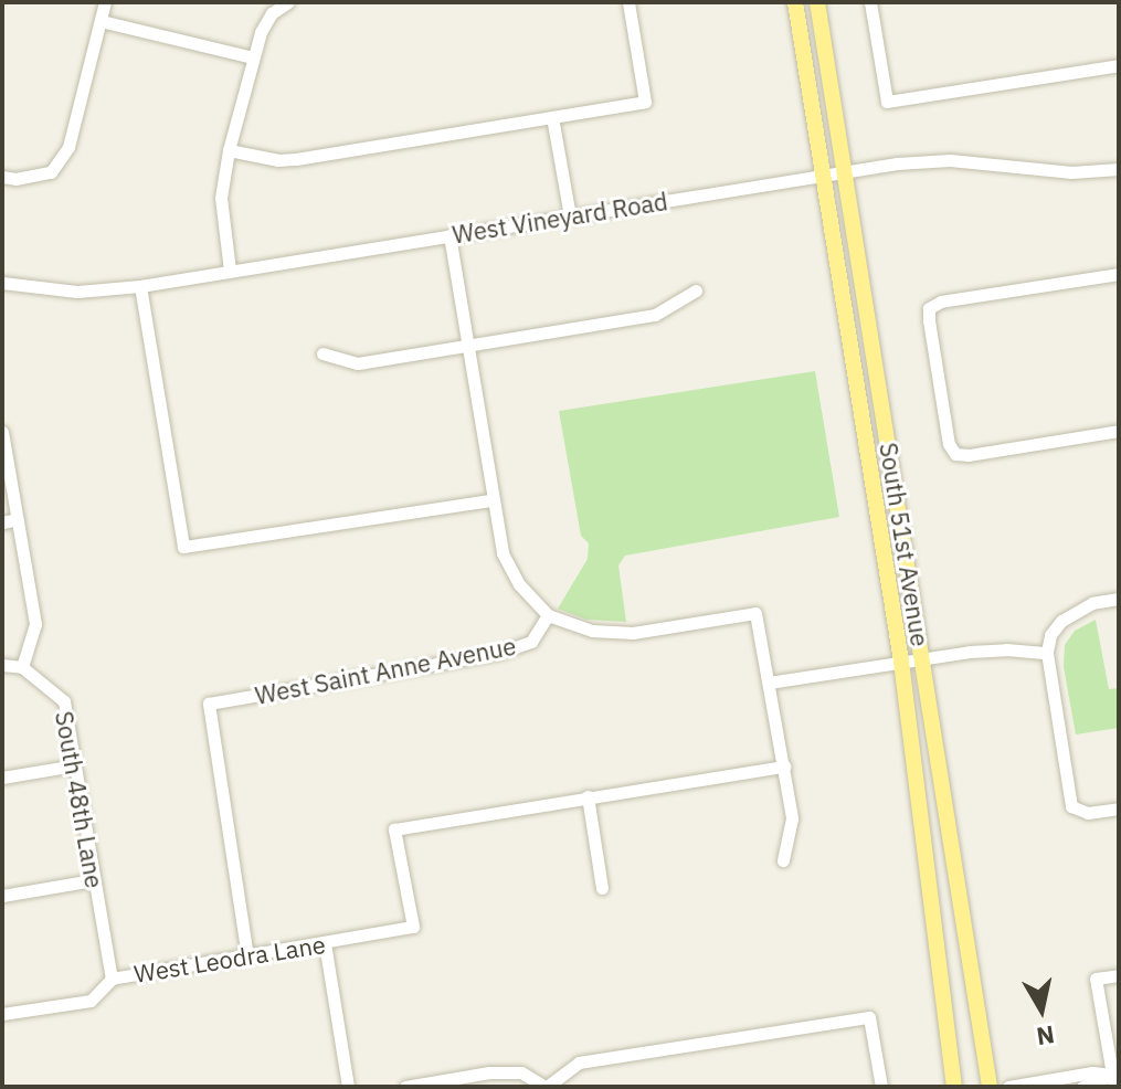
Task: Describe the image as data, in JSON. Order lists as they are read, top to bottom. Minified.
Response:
{"streets":{"main road":["South 51st Avenue"],"street":["West Vineyard Road","West Saint Anne Avenue","South 48th Lane","West Leodra Lane"]},"crossings":[["West Vineyard Road","South 51st Avenue"],["West Saint Anne Avenue","West Leodra Lane"],["South 48th Lane","West Leodra Lane"]],"north":"bottom"}
